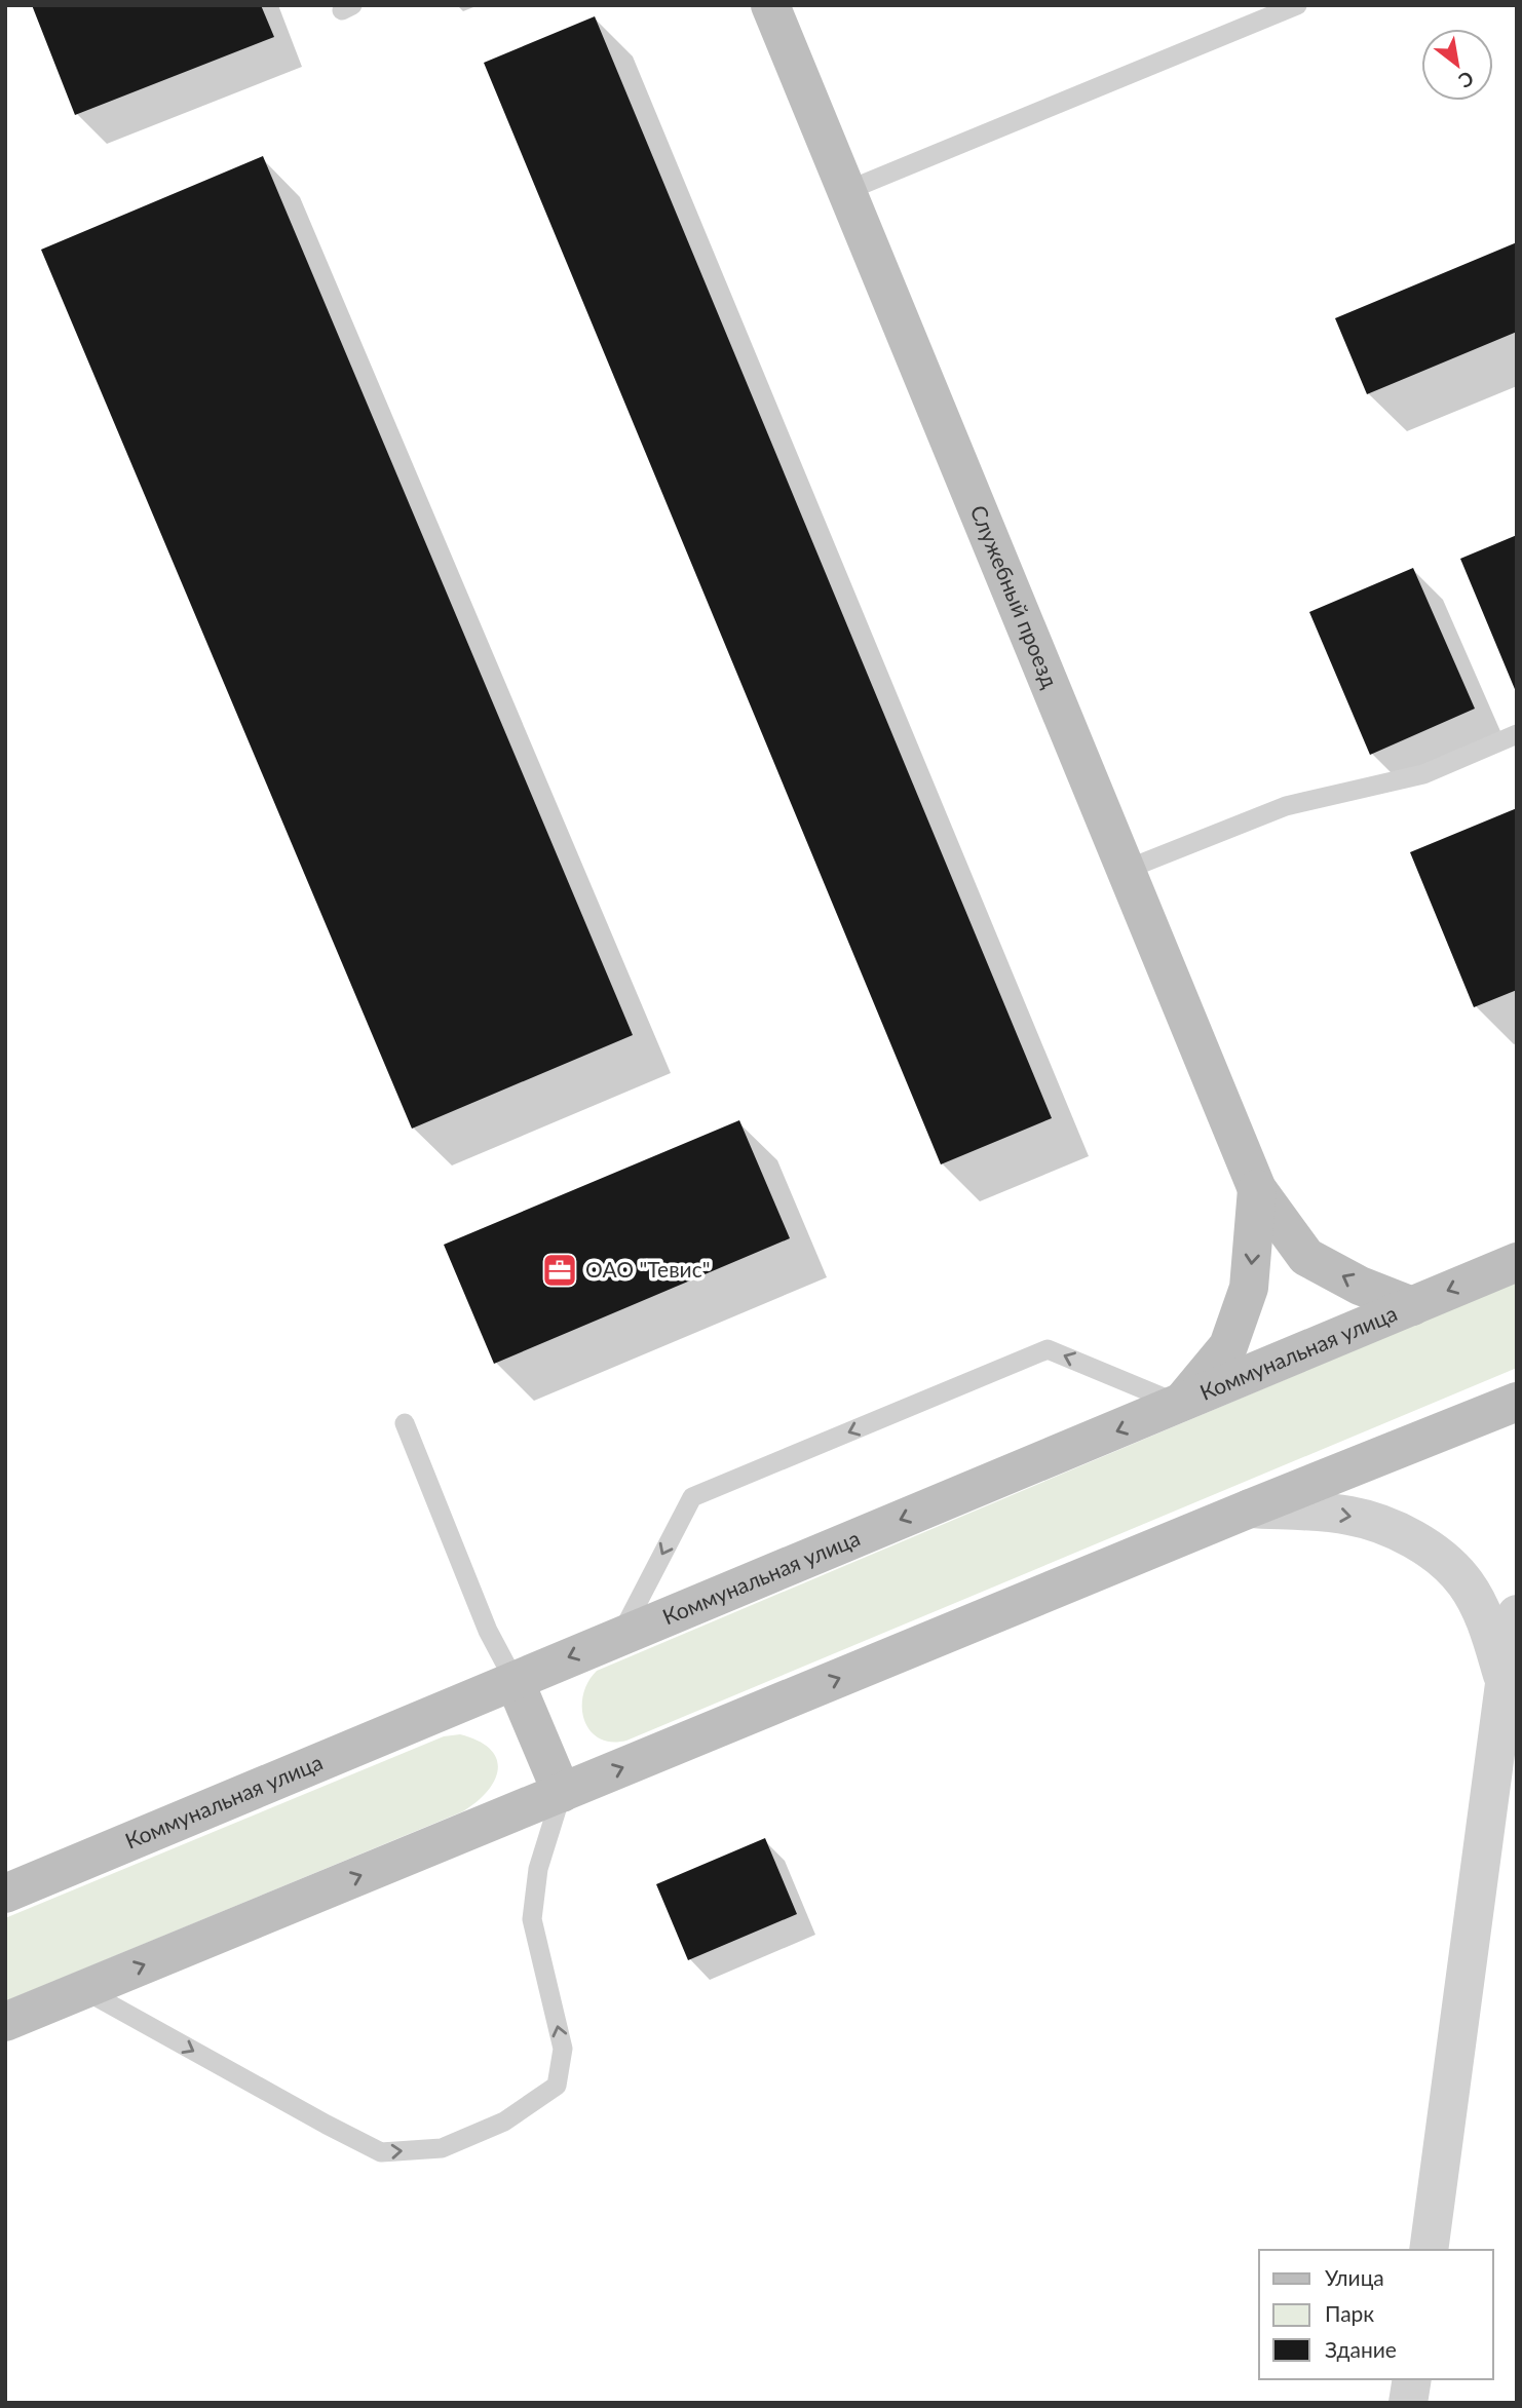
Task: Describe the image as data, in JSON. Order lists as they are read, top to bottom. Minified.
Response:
{"streets":{"main road":["Служебный проезд","Коммунальная улица"]},"crossings":[["Служебный проезд","Коммунальная улица"]],"places":{"office":["ОАО \"Тевис\""]},"legend":["Улица","Парк","Здание"],"north":"bottom right"}
